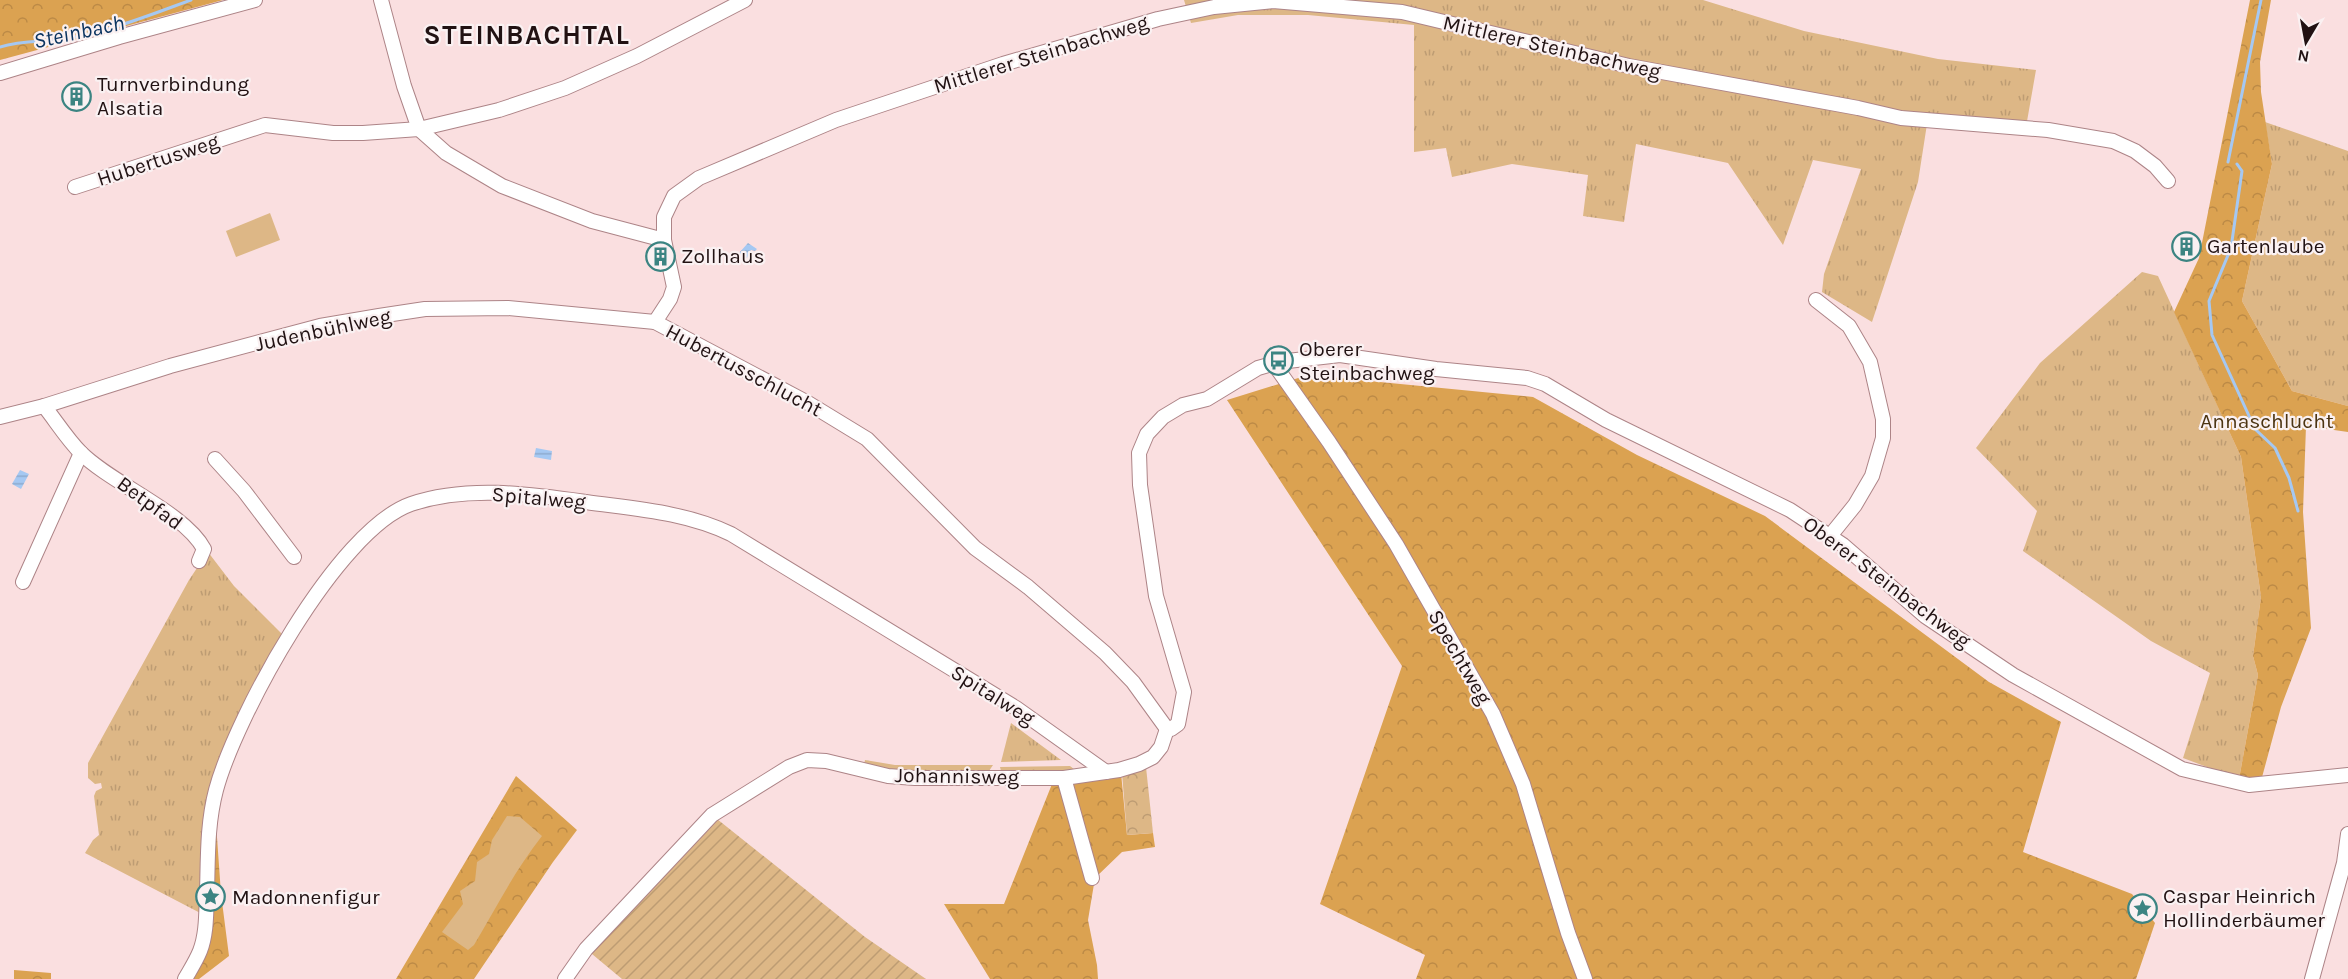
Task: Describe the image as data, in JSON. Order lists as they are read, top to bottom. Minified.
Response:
{"streets":{"street":["Mittlerer Steinbachweg","Hubertusweg","Judenbühlweg","Hubertusschlucht","Spitalweg","Betpfad","Oberer Steinbachweg","Spechtweg","Johannisweg"]},"crossings":[["Mittlerer Steinbachweg","Hubertusschlucht"],["Judenbühlweg","Hubertusschlucht"],["Judenbühlweg","Betpfad"],["Hubertusschlucht","Oberer Steinbachweg"],["Hubertusschlucht","Johannisweg"],["Spitalweg","Johannisweg"],["Oberer Steinbachweg","Spechtweg"],["Oberer Steinbachweg","Johannisweg"]],"districts":["STEINBACHTAL"],"water":["Steinbach"],"parks":["Annaschlucht"],"places":{"building":["Turnverbindung Alsatia","Gartenlaube","Zollhaus"],"bus stop":["Oberer Steinbachweg"],"place":["Madonnenfigur","Caspar Heinrich Hollinderbäumer"]},"north":"bottom"}
